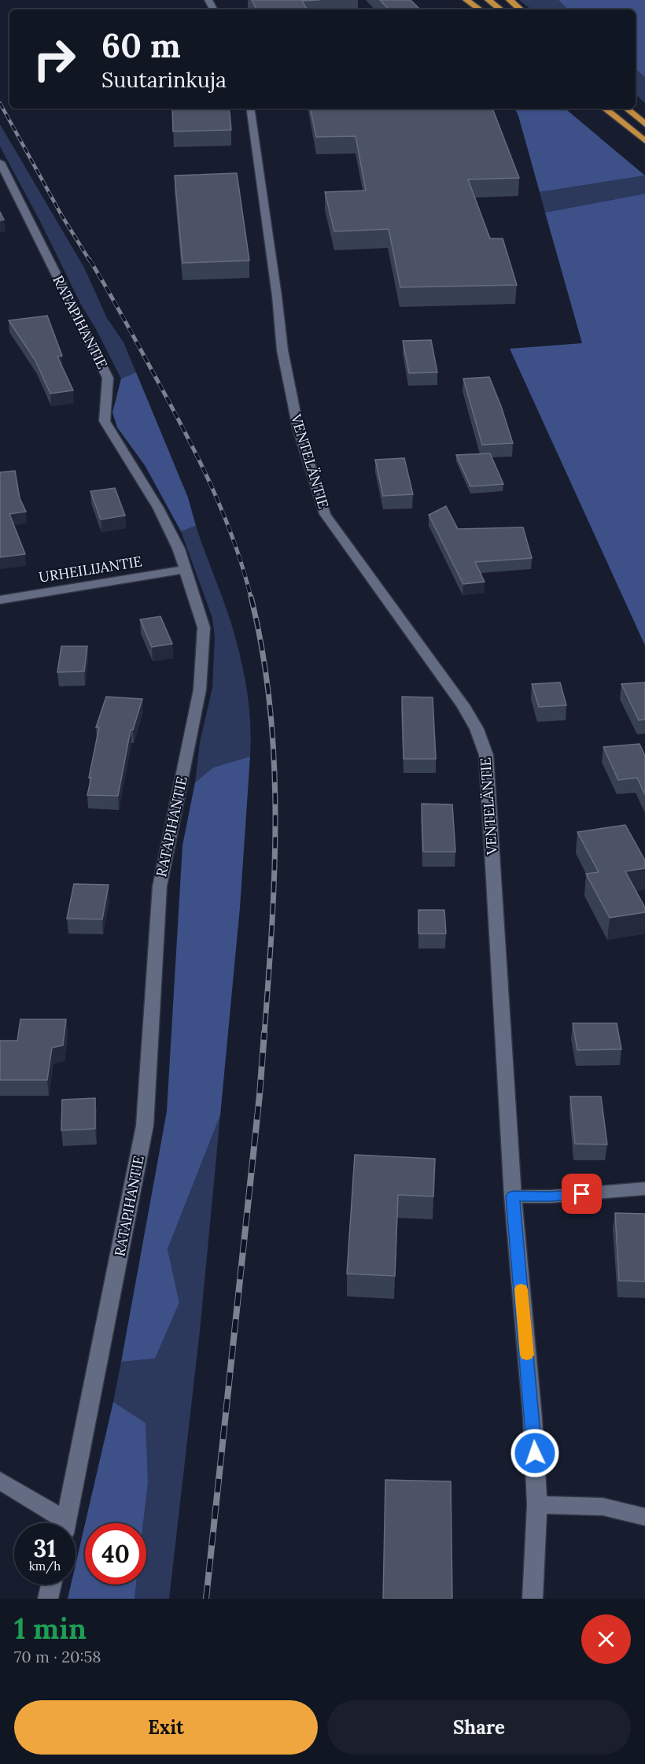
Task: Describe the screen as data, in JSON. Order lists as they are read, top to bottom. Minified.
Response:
{"streets":{"street":["RATAPIHANTIE","VENTELÄNTIE","URHEILIJANTIE"]},"crossings":[["RATAPIHANTIE","URHEILIJANTIE"]],"page":{"turn":["60 m","Suutarinkuja"],"speed":"31 km/h","limit":"40","heading":["1 min","70 m · 20:58"],"buttons":["Exit","Share"]}}
